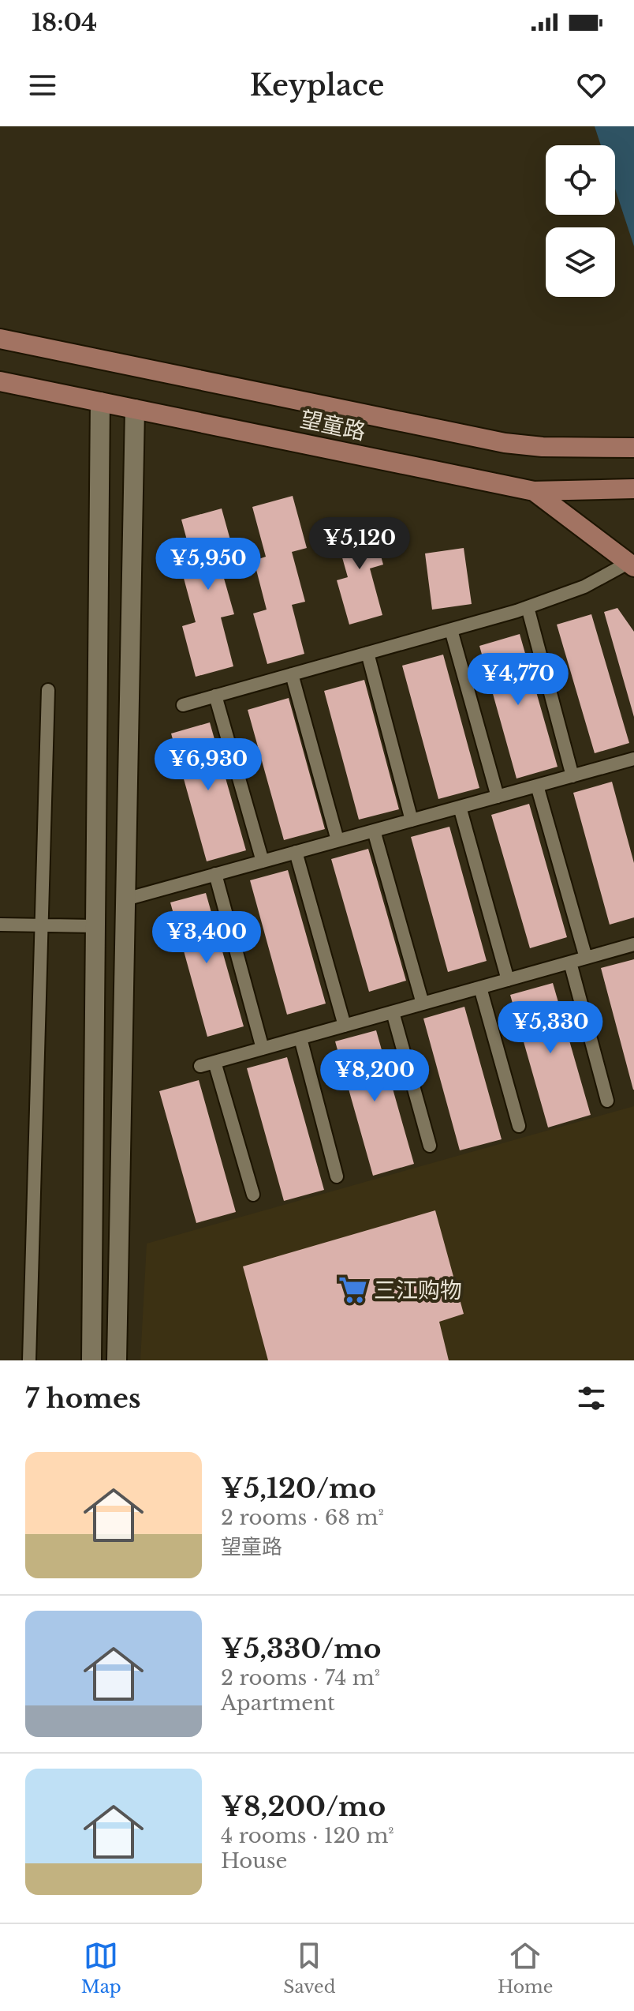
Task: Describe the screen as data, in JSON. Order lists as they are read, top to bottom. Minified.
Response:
{"streets":{"main road":["望童路"]},"places":{"supermarket":["三江购物"]},"page":{"status":"18:04","header":"Keyplace","price":["¥5,120","¥5,950","¥4,770","¥6,930","¥3,400","¥5,330","¥8,200"],"heading":"7 homes","list":[{"name":"¥5,120/mo","note":"2 rooms · 68 m² · 望童路"},{"name":"¥5,330/mo","note":"2 rooms · 74 m² · Apartment"},{"name":"¥8,200/mo","note":"4 rooms · 120 m² · House"}],"tabs":["Map","Saved","Home"]}}
